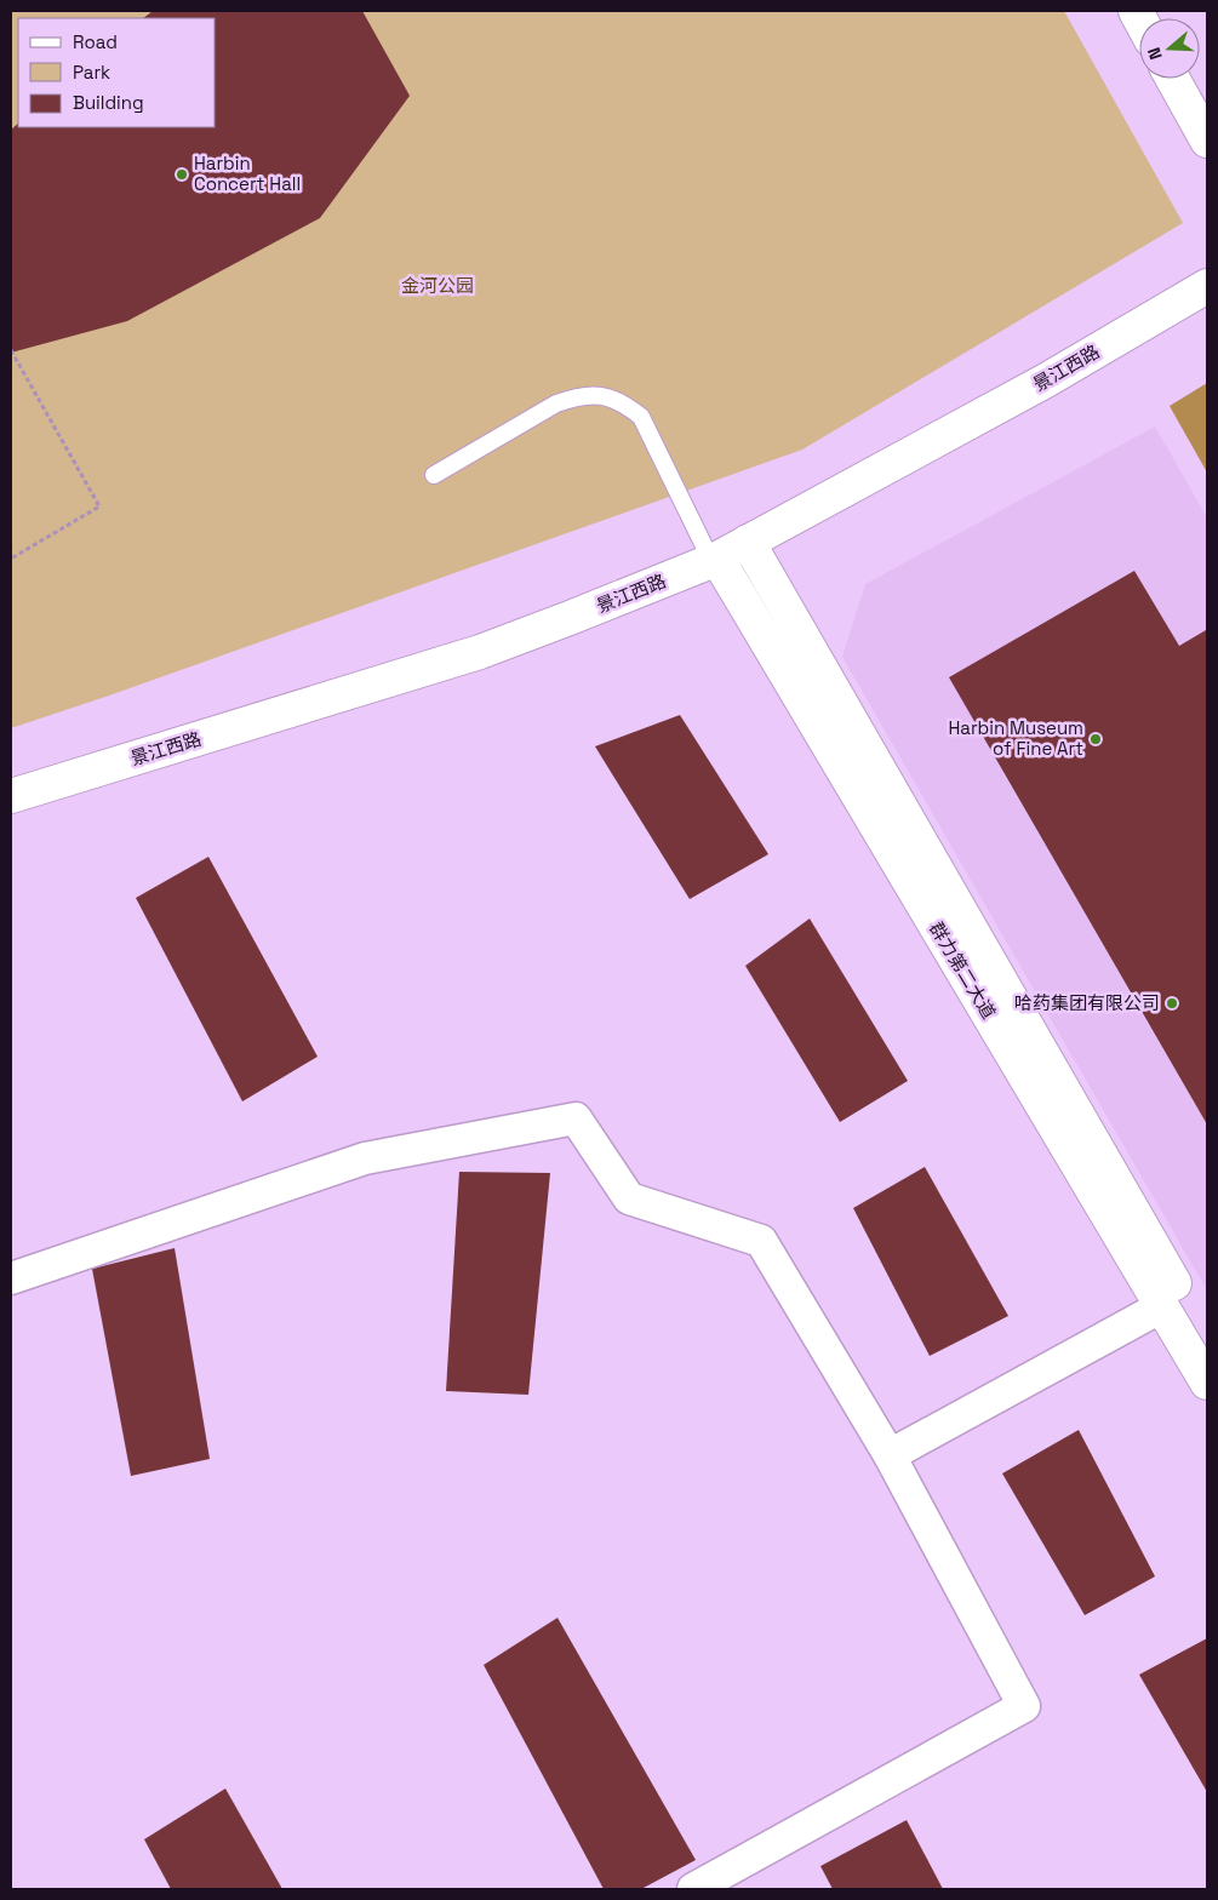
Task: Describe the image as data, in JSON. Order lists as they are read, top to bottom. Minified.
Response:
{"streets":{"main road":["景江西路","群力第二大道"]},"crossings":[["景江西路","群力第二大道"]],"parks":["金河公园"],"places":["Harbin Concert Hall","Harbin Museum of Fine Art","哈药集团有限公司"],"legend":["Road","Park","Building"],"north":"left"}
